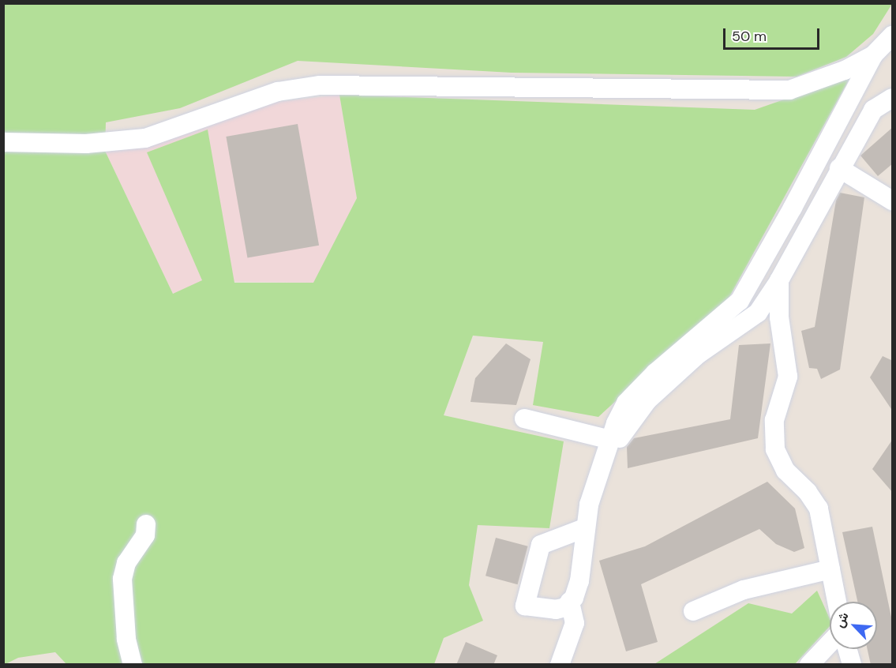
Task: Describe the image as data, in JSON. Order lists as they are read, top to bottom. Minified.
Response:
{"scale_bar":"50 m","north":"top left"}
